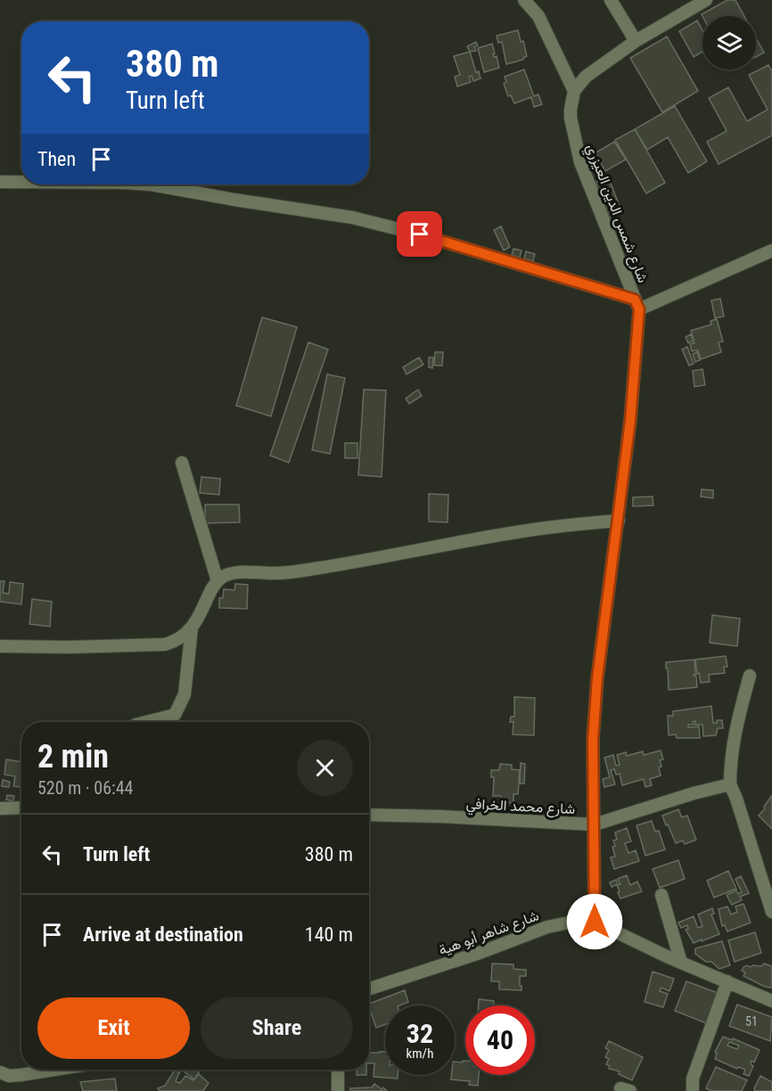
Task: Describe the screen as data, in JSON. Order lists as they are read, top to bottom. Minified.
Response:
{"streets":{"street":["شارع شمس الدين العيزري","شارع محمد الخرافي","شارع شاهر أبو هية"]},"crossings":[["شارع شمس الدين العيزري","شارع محمد الخرافي"],["شارع شمس الدين العيزري","شارع شاهر أبو هية"]],"house_numbers":["51"],"page":{"turn":["380 m","Turn left"],"then":"Then","heading":["2 min","520 m · 06:44"],"list":[{"name":"Turn left","value":"380 m"},{"name":"Arrive at destination","value":"140 m"}],"buttons":["Exit","Share"],"speed":"32 km/h","limit":"40"}}
